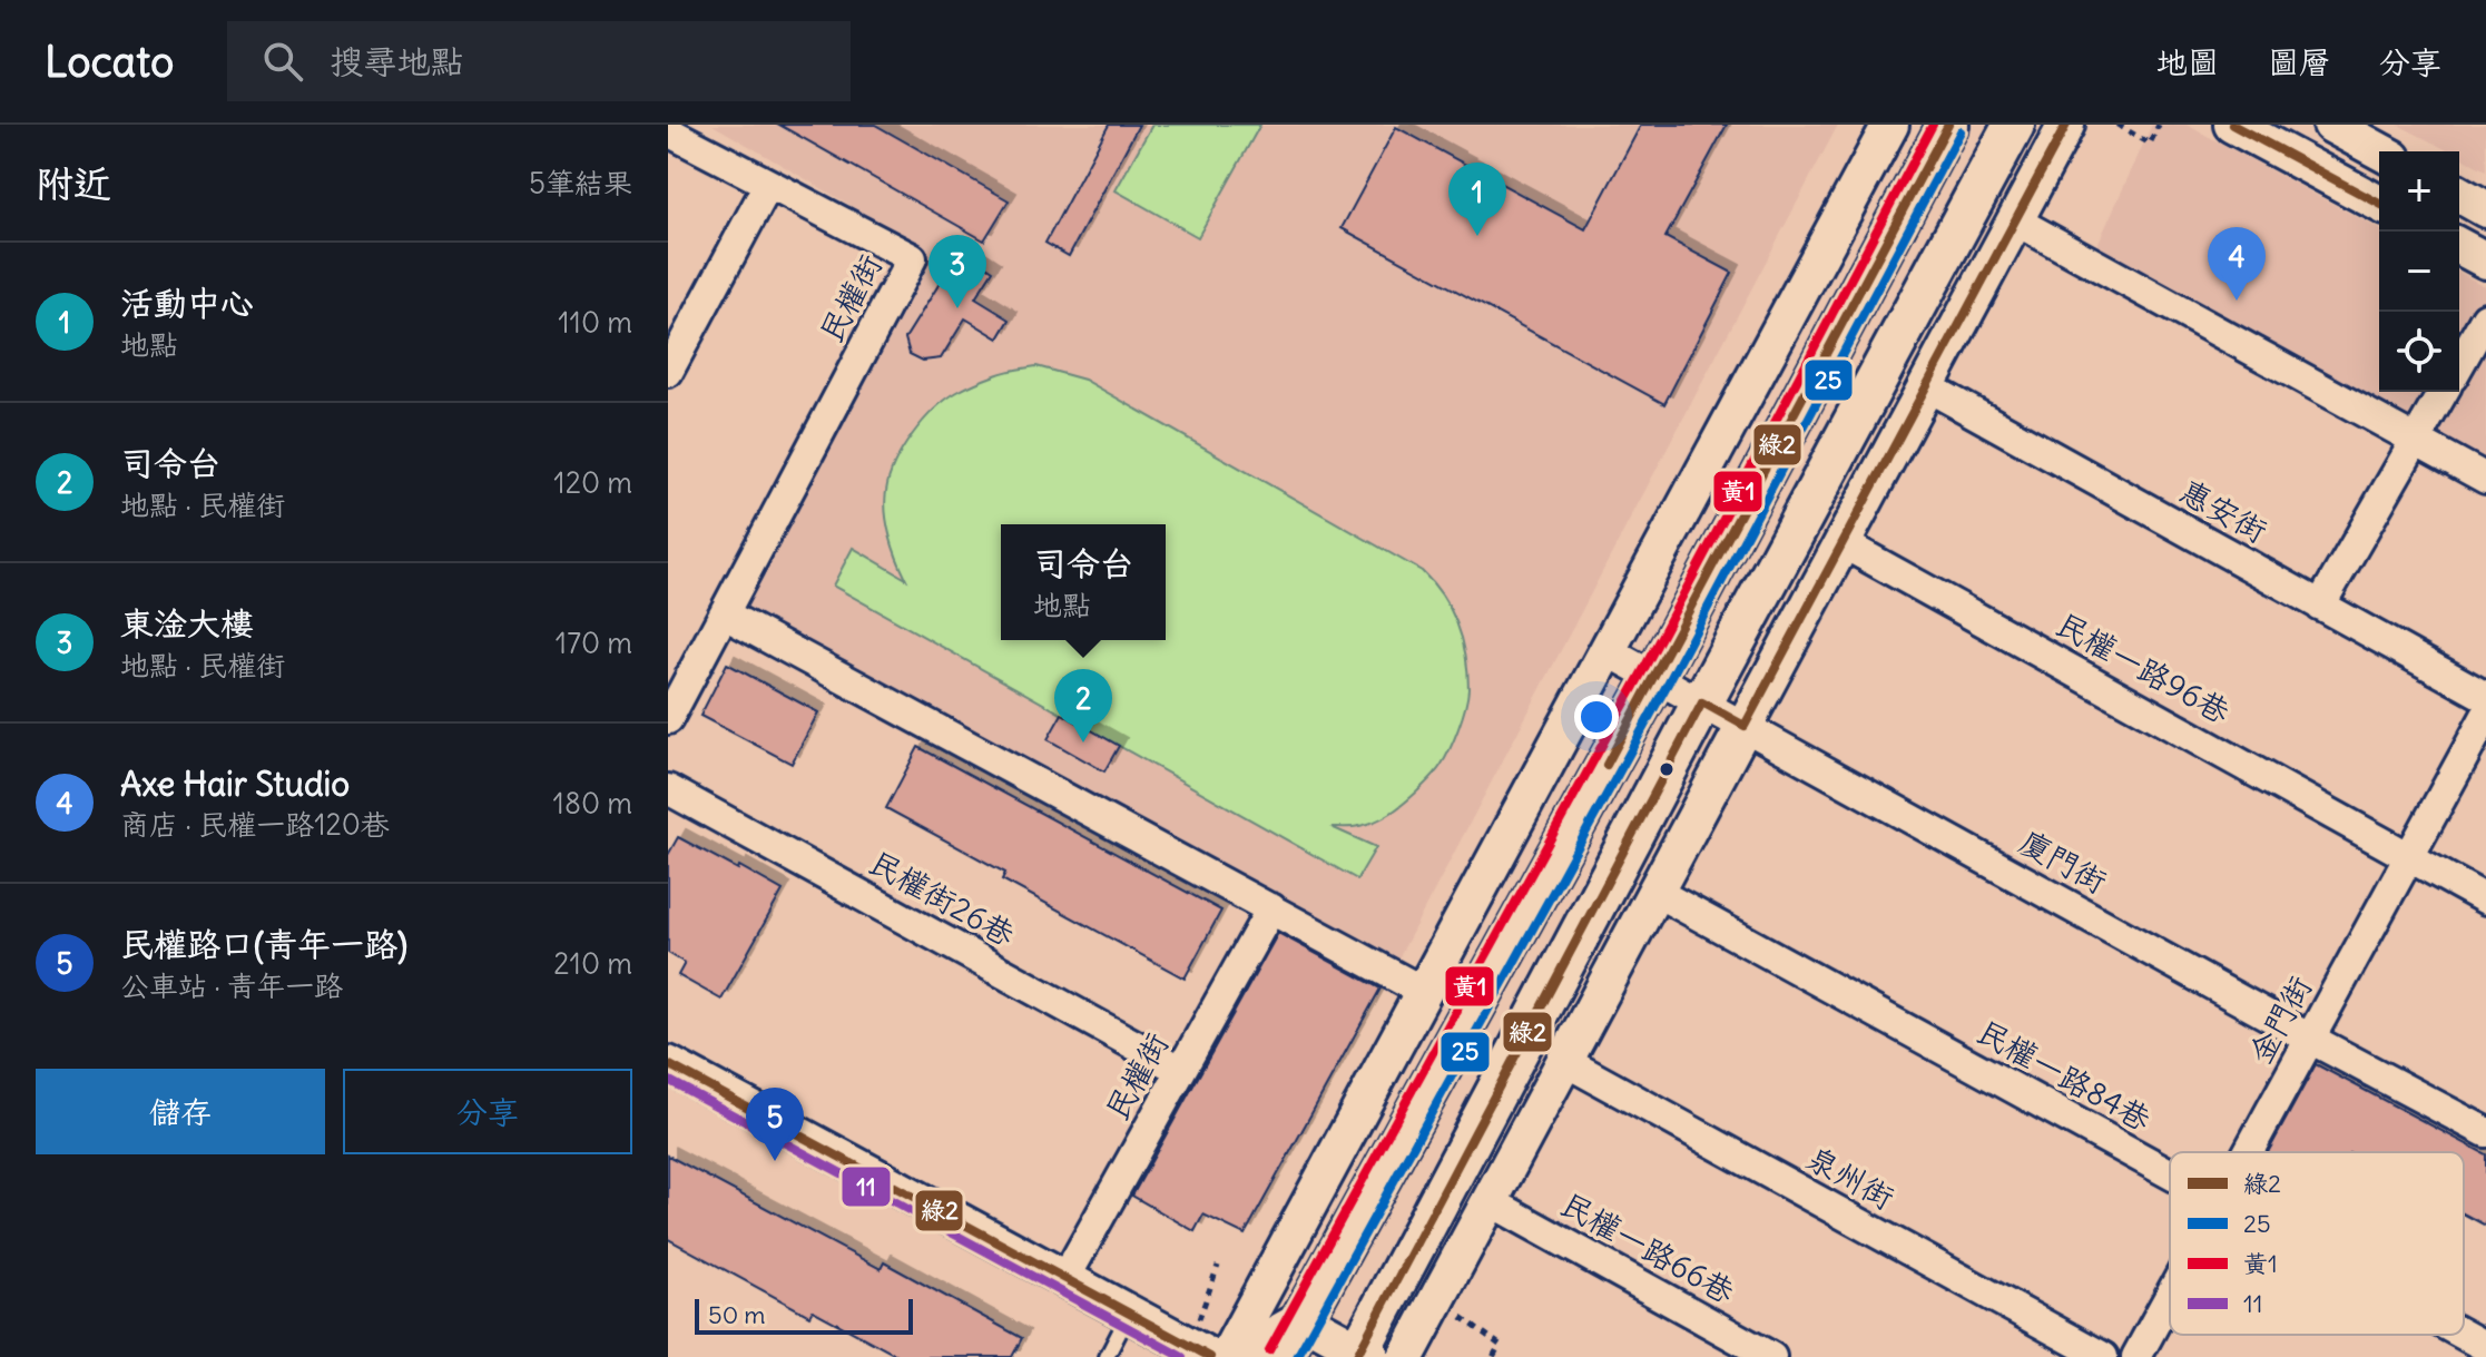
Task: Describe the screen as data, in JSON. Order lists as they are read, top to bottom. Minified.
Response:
{"streets":{"street":["民權街","惠安街","民權一路96巷","廈門街","民權街26巷","金門街","民權一路84巷","泉州街","民權一路66巷"]},"crossings":[["民權街","民權街26巷"],["民權一路96巷","金門街"],["廈門街","金門街"]],"lines":["transit line 綠2","transit line 黃1","transit line 25","transit line 11"],"legend":["綠2","25","黃1","11"],"scale_bar":"50 m","page":{"header":"Locato","search":"搜尋地點","nav":["地圖","圖層","分享"],"heading":["附近","5筆結果"],"map_buttons":["+","−"],"pins":["1","4","3","2","5"],"list":[{"mark":"1","name":"活動中心","note":"地點","value":"110 m"},{"mark":"2","name":"司令台","note":"地點 · 民權街","value":"120 m"},{"mark":"3","name":"東淦大樓","note":"地點 · 民權街","value":"170 m"},{"mark":"4","name":"Axe Hair Studio","note":"商店 · 民權一路120巷","value":"180 m"},{"mark":"5","name":"民權路口(青年一路)","note":"公車站 · 青年一路","value":"210 m"}],"popup":["司令台","地點"],"buttons":["儲存","分享"],"scale":"50 m"}}
